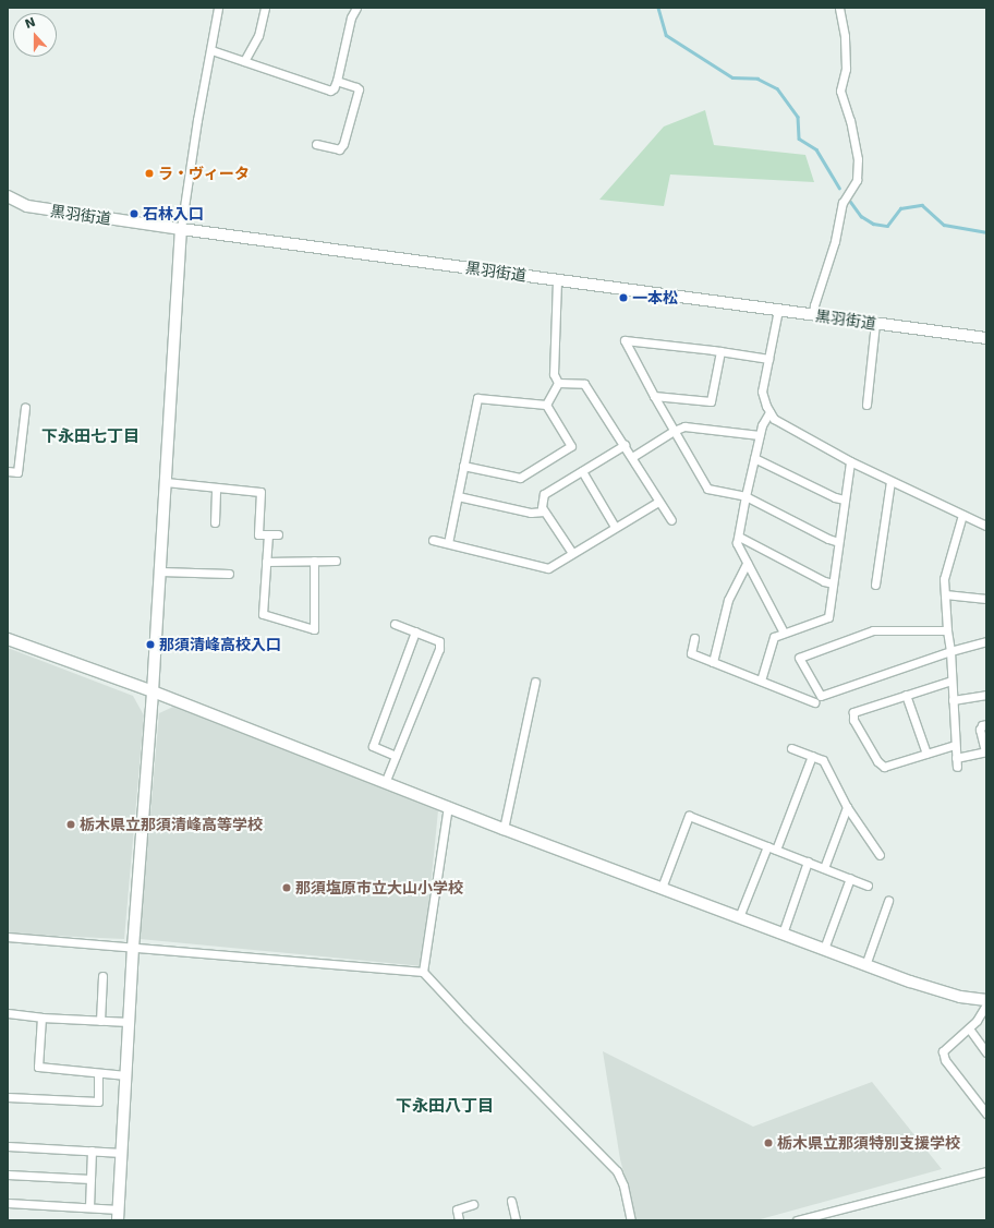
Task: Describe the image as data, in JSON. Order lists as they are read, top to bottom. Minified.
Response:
{"streets":{"street":["黒羽街道"]},"districts":["下永田七丁目","下永田八丁目"],"places":["ラ・ヴィータ","石林入口","一本松","那須清峰高校入口","栃木県立那須清峰高等学校","那須塩原市立大山小学校","栃木県立那須特別支援学校"],"north":"top"}
